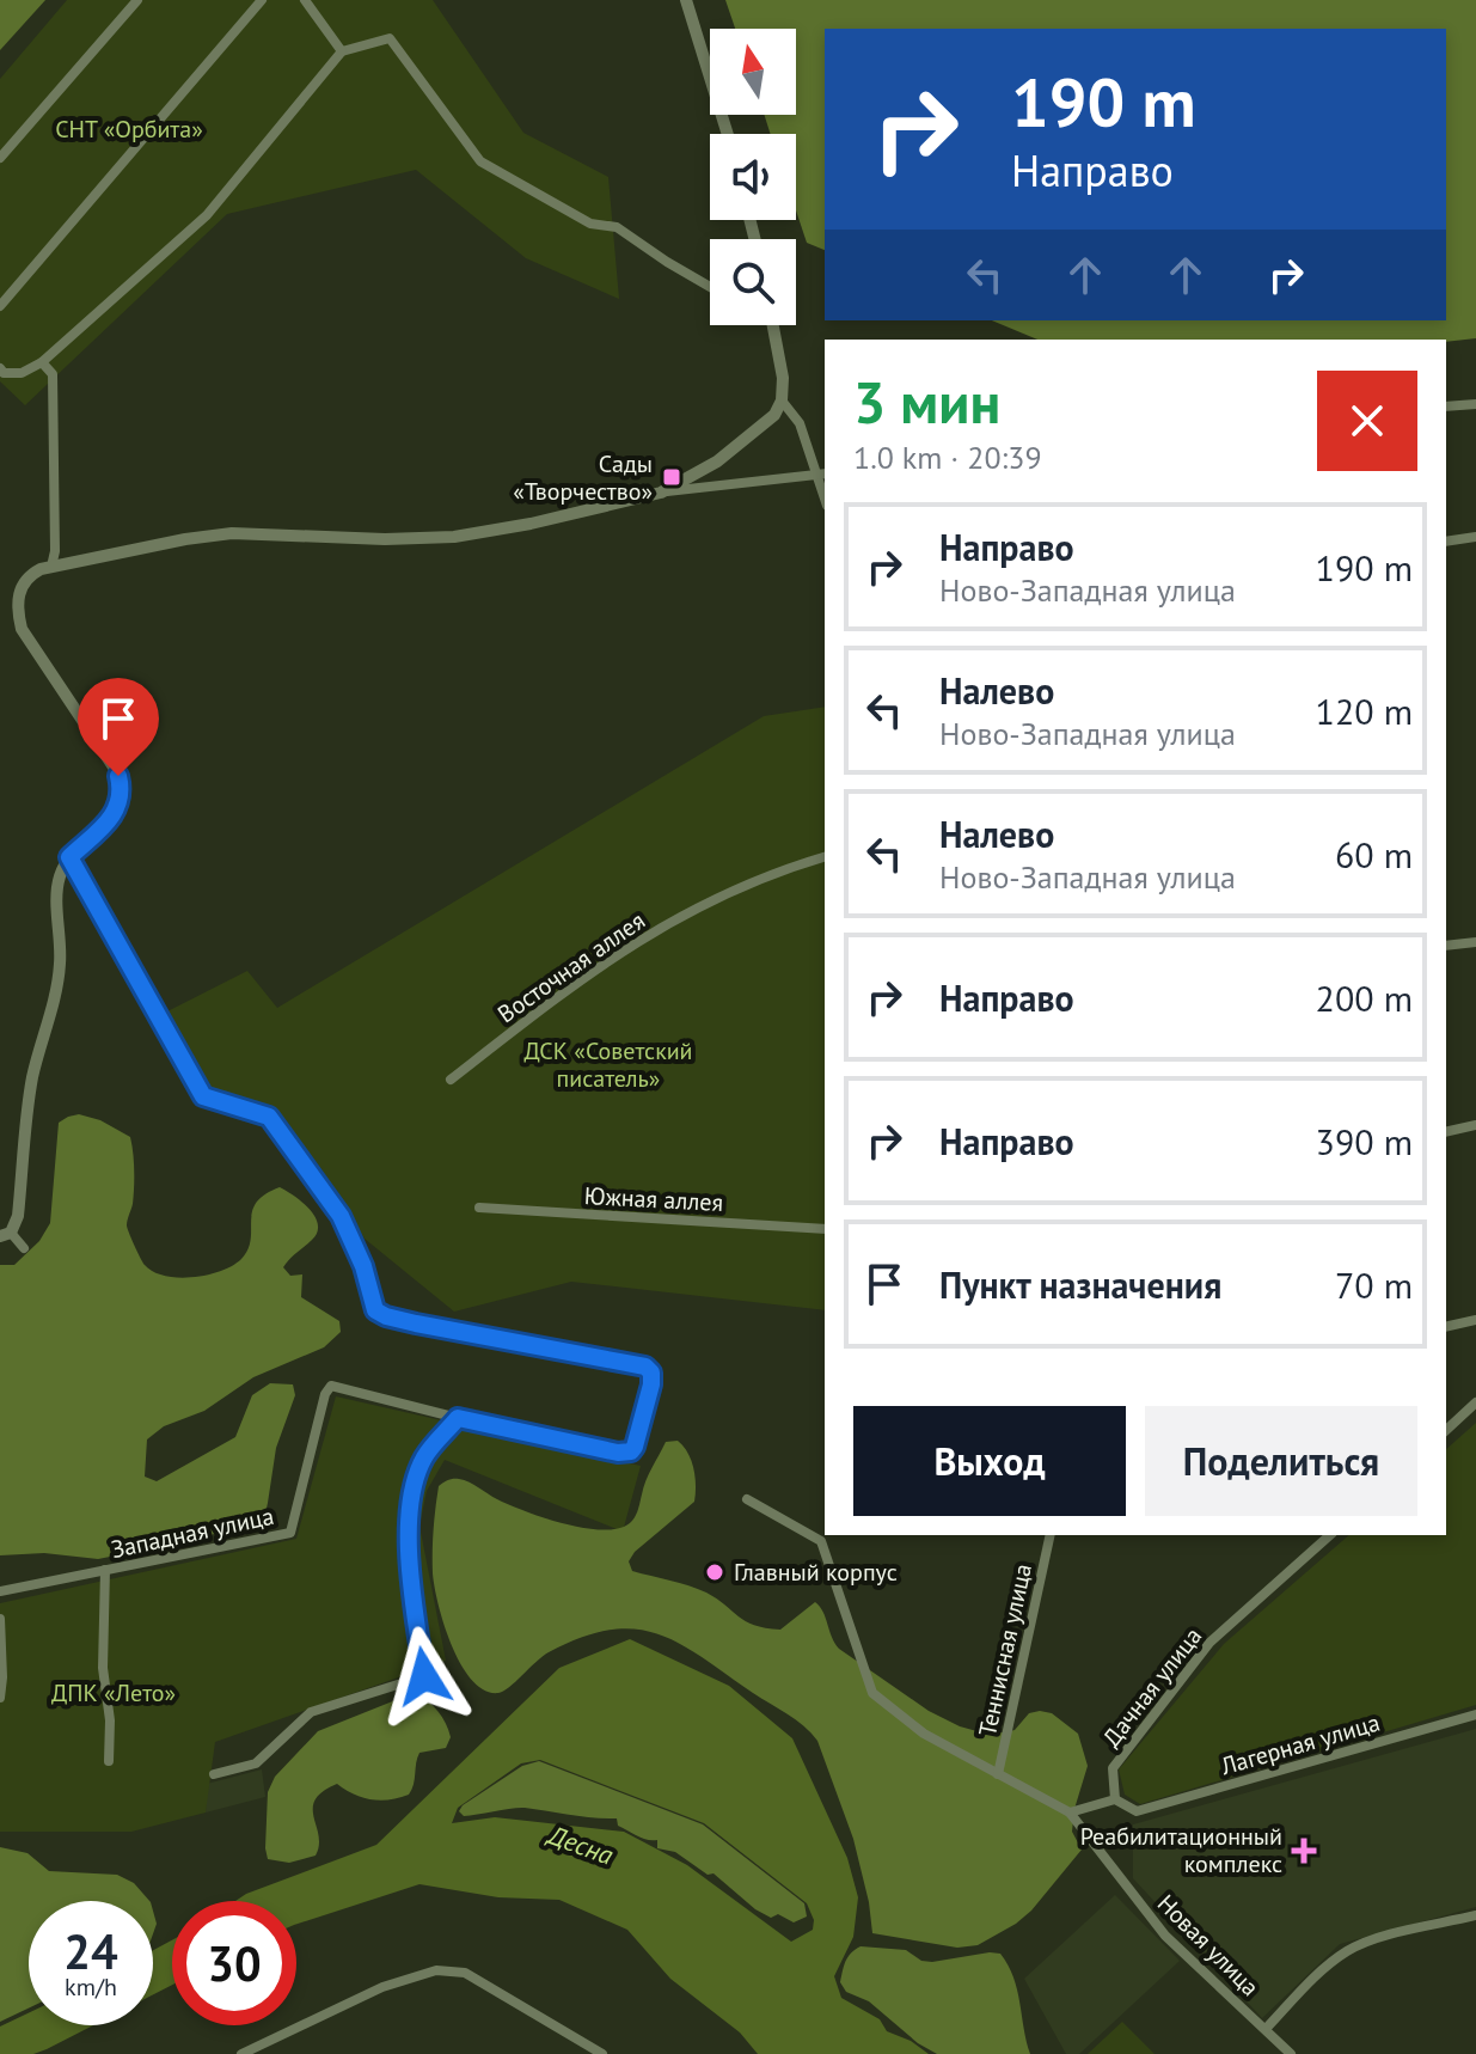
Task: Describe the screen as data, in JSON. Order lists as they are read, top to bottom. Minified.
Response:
{"streets":{"street":["Восточная аллея","Южная аллея","Западная улица","Теннисная улица","Дачная улица","Лагерная улица","Новая улица"]},"crossings":[["Дачная улица","Лагерная улица"]],"water":["Десна"],"parks":["СНТ «Орбита»","ДСК «Советский писатель»","ДПК «Лето»"],"places":{"transit":["Сады «Творчество»"],"other":["Главный корпус"],"health":["Реабилитационный комплекс"]},"north":"top","page":{"turn":["190 m","Направо"],"heading":["3 мин","1.0 km · 20:39"],"list":[{"name":"Направо","note":"Ново-Западная улица","value":"190 m"},{"name":"Налево","note":"Ново-Западная улица","value":"120 m"},{"name":"Налево","note":"Ново-Западная улица","value":"60 m"},{"name":"Направо","value":"200 m"},{"name":"Направо","value":"390 m"},{"name":"Пункт назначения","value":"70 m"}],"buttons":["Выход","Поделиться"],"speed":"24 km/h","limit":"30"}}
